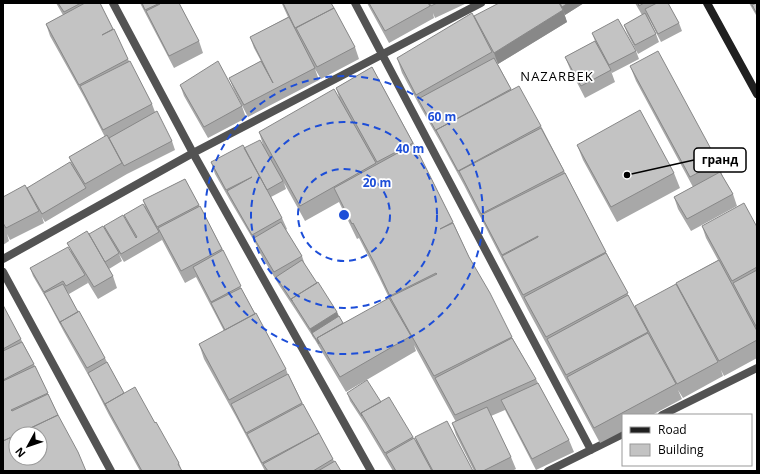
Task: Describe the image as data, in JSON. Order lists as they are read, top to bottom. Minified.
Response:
{"districts":["NAZARBEK"],"places":["гранд"],"legend":["Road","Building"],"north":"bottom left","rings":["60 m","40 m","20 m"]}
